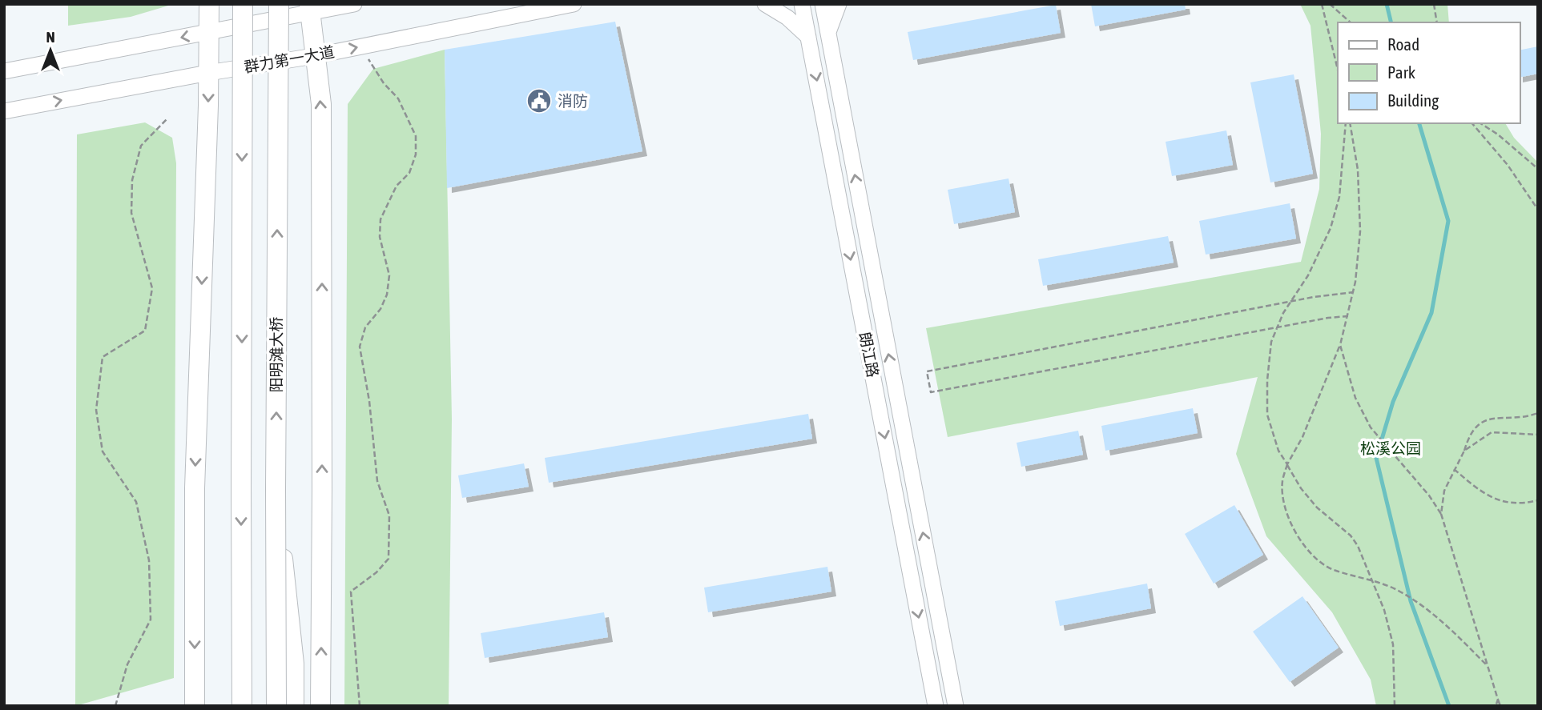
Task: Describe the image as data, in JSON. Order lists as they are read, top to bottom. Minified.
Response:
{"streets":{"highway":["阳明滩大桥"],"main road":["群力第一大道","朗江路"]},"parks":["松溪公园"],"places":{"public building":["消防"]},"legend":["Road","Park","Building"],"north":"top"}
